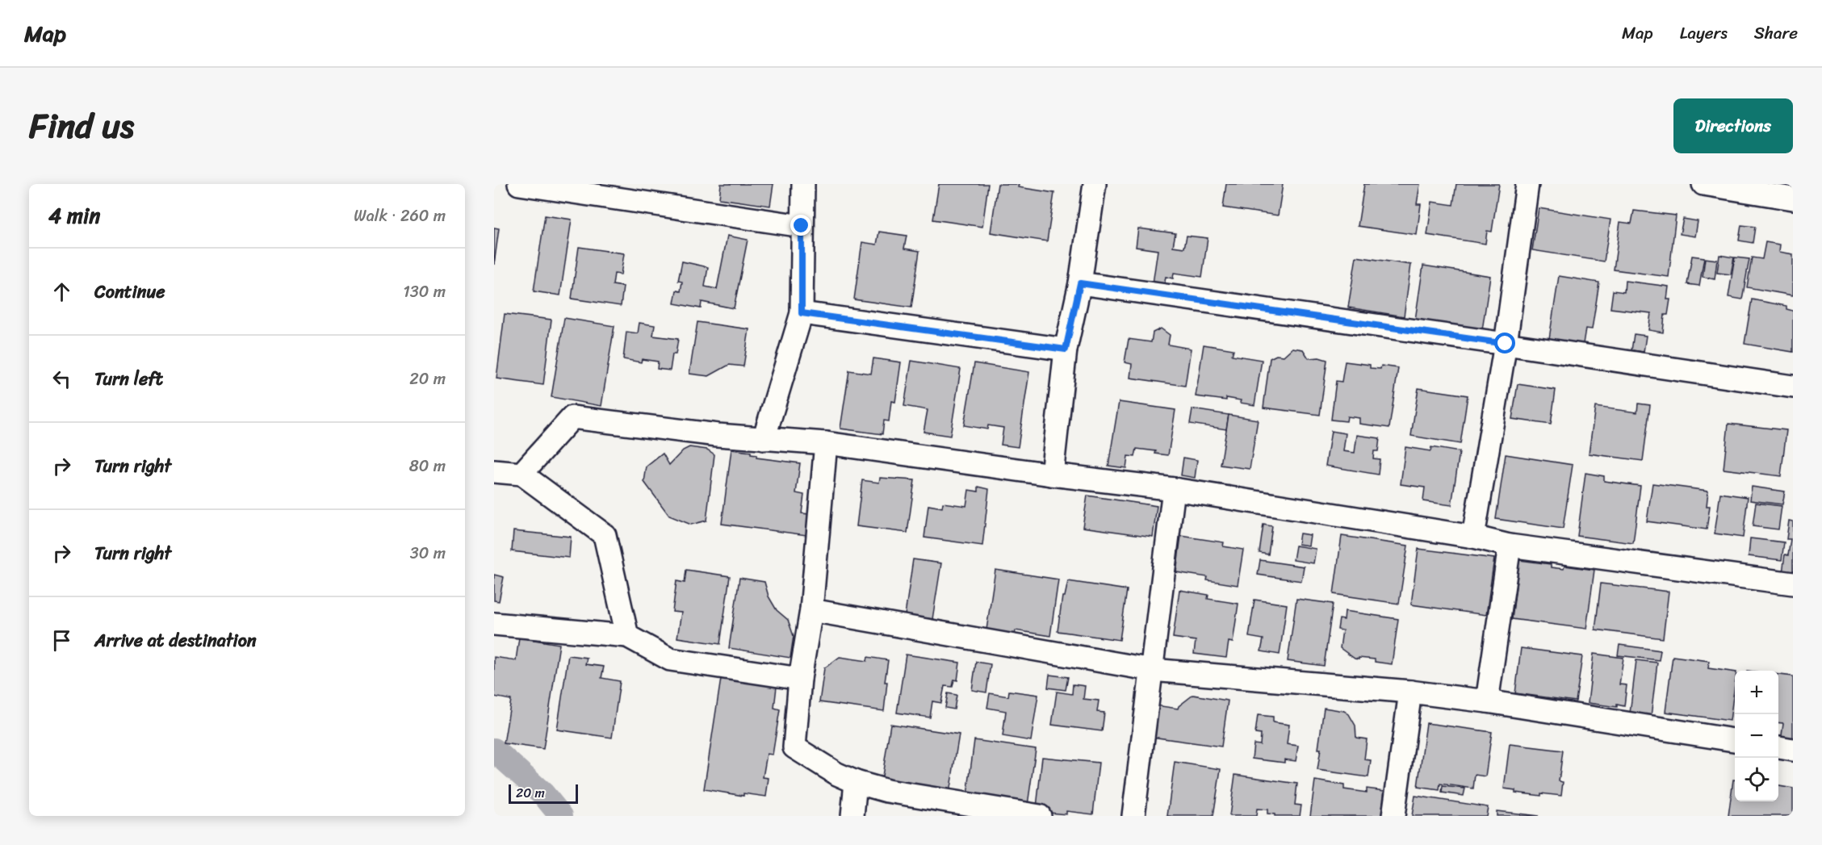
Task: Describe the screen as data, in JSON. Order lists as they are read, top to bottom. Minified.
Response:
{"scale_bar":"20 m","page":{"header":"Map","nav":["Map","Layers","Share"],"title":"Find us","buttons":"Directions","heading":["4 min","Walk · 260 m"],"list":[["Continue","130 m"],["Turn left","20 m"],["Turn right","80 m"],["Turn right","30 m"],"Arrive at destination"],"map_buttons":["+","−"],"scale":"20 m"}}
